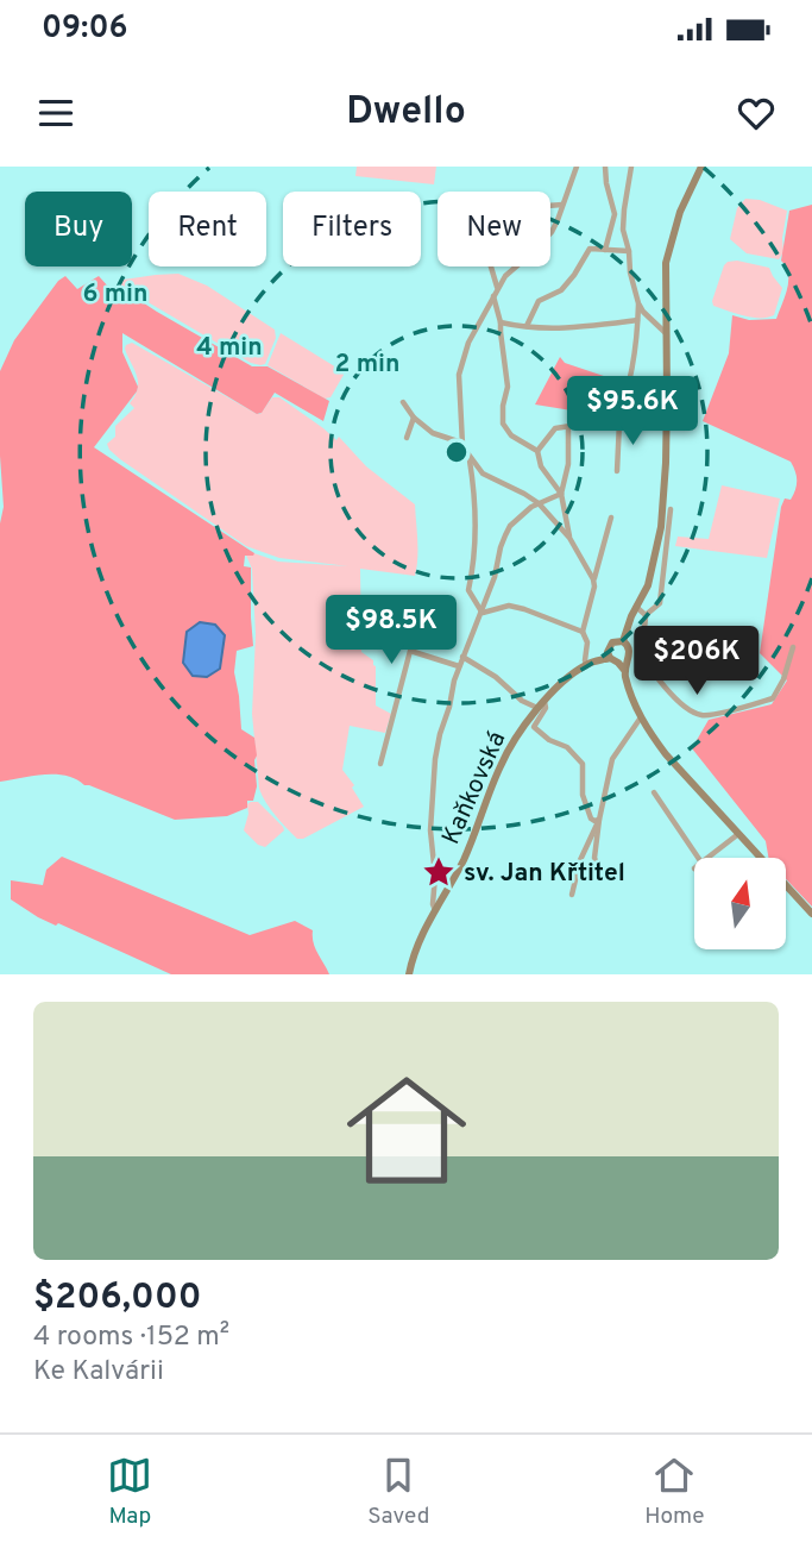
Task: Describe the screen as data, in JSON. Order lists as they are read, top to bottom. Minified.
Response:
{"streets":{"street":["Kaňkovská"]},"places":{"place":["sv. Jan Křtitel"]},"north":"top","page":{"status":"09:06","header":"Dwello","chip":["Buy","Rent","Filters","New"],"price":["$95.6K","$98.5K","$206K"],"list":[{"name":"$206,000","note":"4 rooms · 152 m² · Ke Kalvárii"}],"tabs":["Map","Saved","Home"]},"rings":["6 min","4 min","2 min"]}
